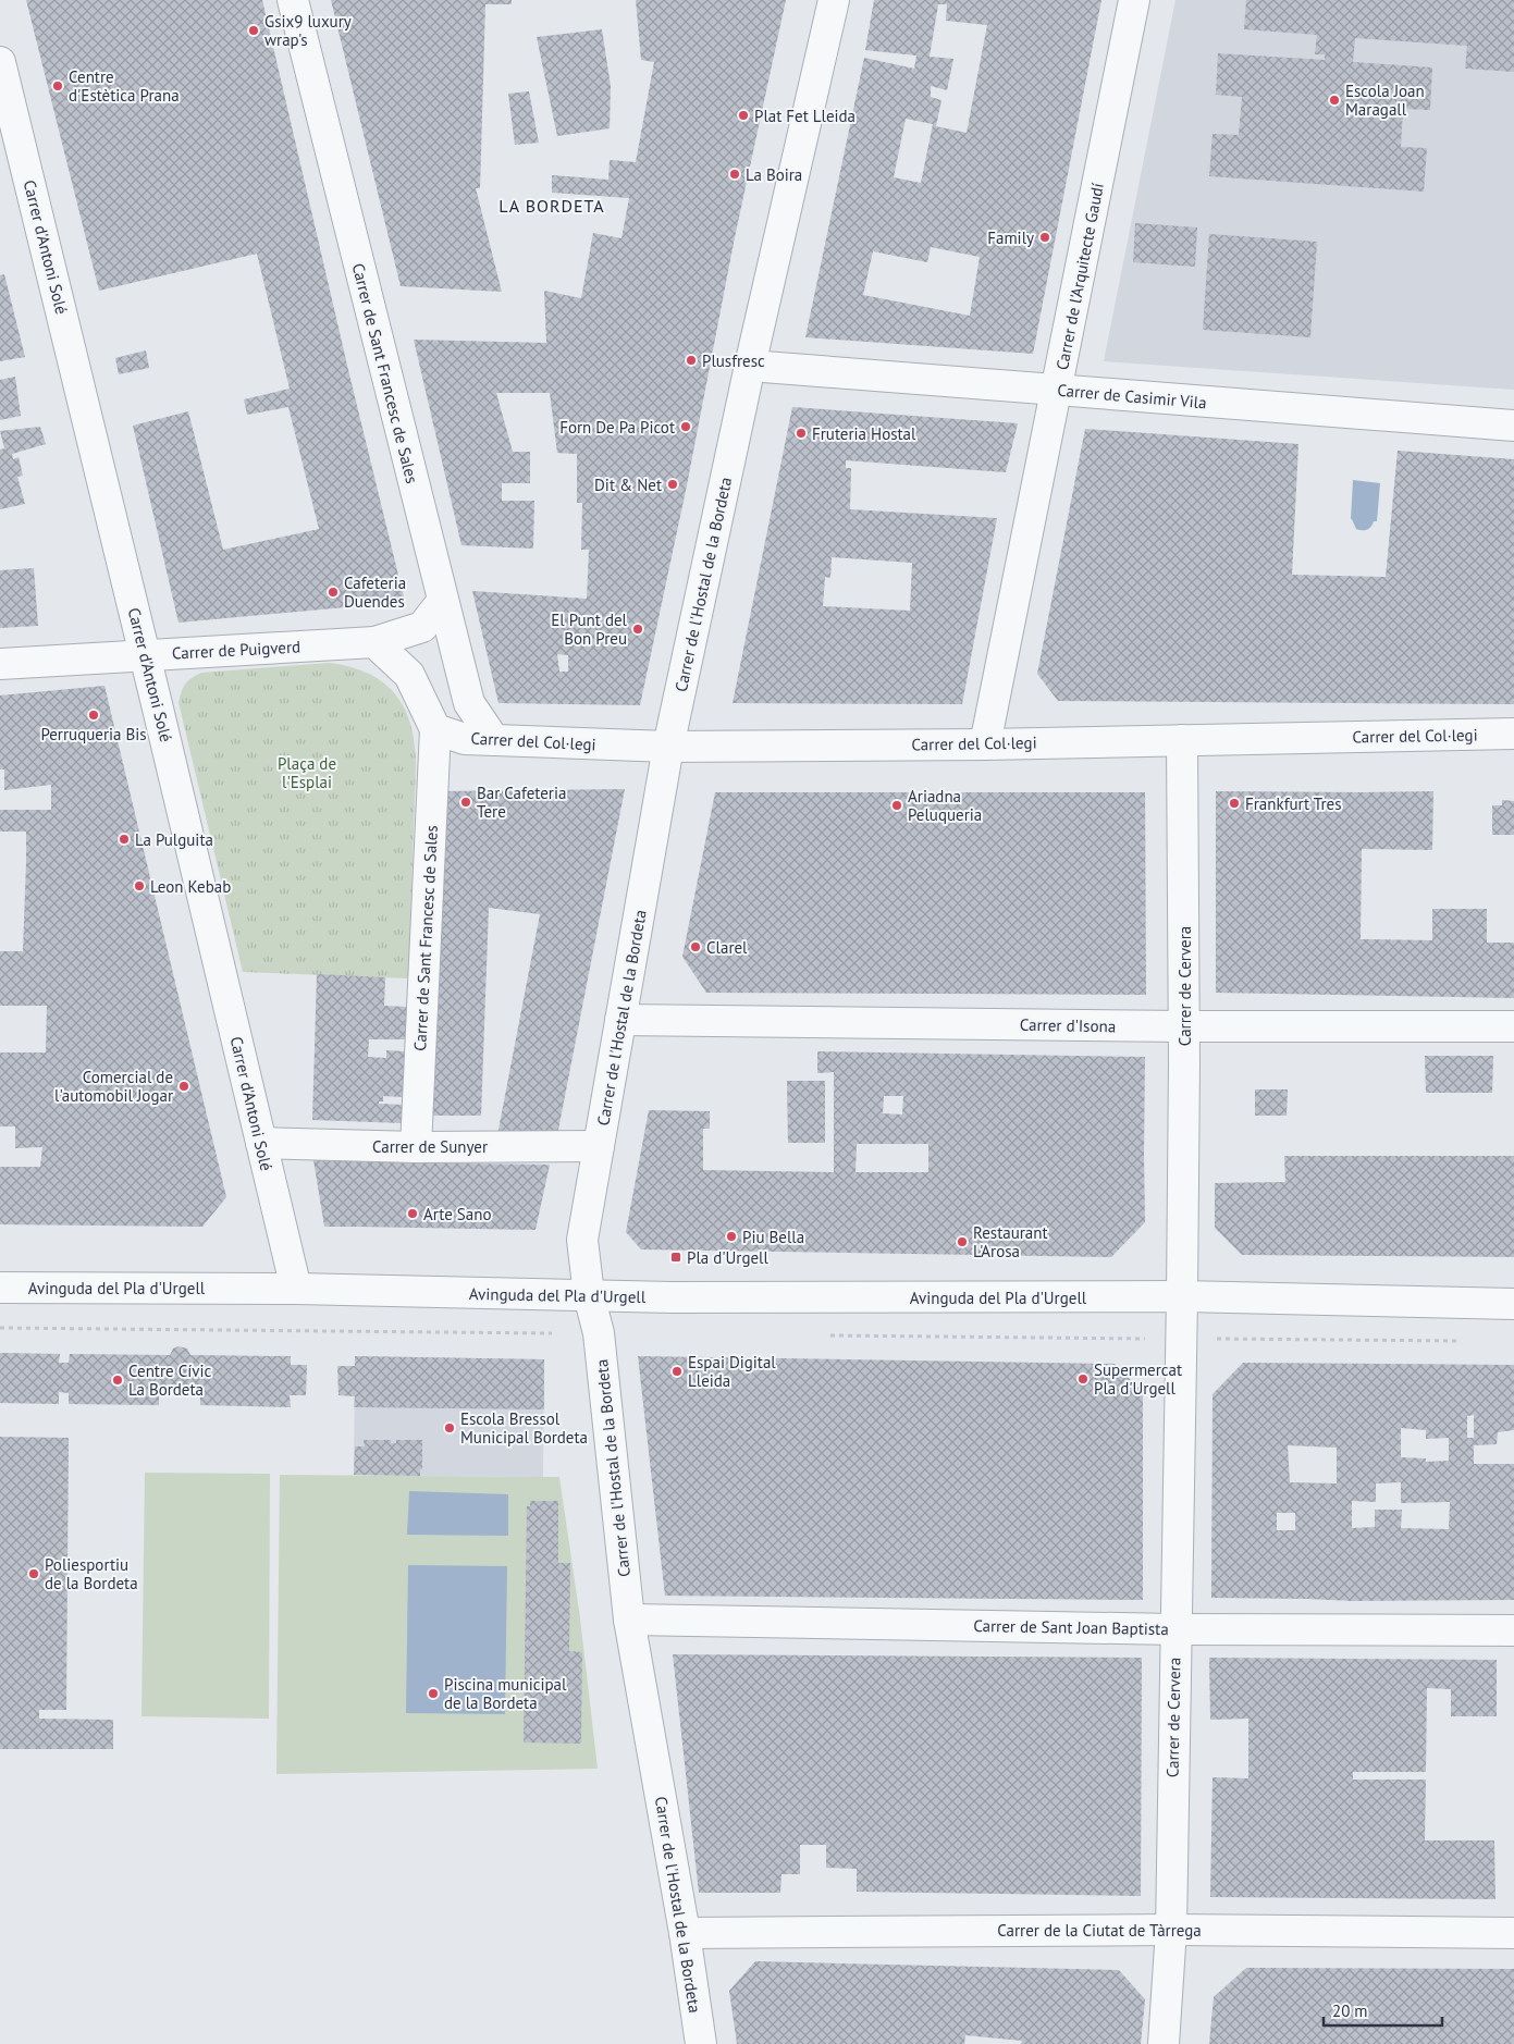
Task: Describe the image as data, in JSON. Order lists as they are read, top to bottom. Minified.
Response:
{"streets":{"street":["Carrer d'Antoni Solé","Carrer de l'Arquitecte Gaudí","Carrer de Sant Francesc de Sales","Carrer de Casimir Vila","Carrer de l'Hostal de la Bordeta","Carrer de Puigverd","Carrer del Col·legi","Carrer de Cervera","Carrer d'Isona","Carrer de Sunyer","Avinguda del Pla d'Urgell","Carrer de Sant Joan Baptista","Carrer de la Ciutat de Tàrrega"]},"crossings":[["Carrer d'Antoni Solé","Carrer de Puigverd"],["Carrer d'Antoni Solé","Carrer de Sunyer"],["Carrer d'Antoni Solé","Avinguda del Pla d'Urgell"],["Carrer de l'Arquitecte Gaudí","Carrer de Casimir Vila"],["Carrer de l'Arquitecte Gaudí","Carrer del Col·legi"],["Carrer de Sant Francesc de Sales","Carrer de Puigverd"],["Carrer de Sant Francesc de Sales","Carrer del Col·legi"],["Carrer de Sant Francesc de Sales","Carrer de Sunyer"],["Carrer de Casimir Vila","Carrer de l'Hostal de la Bordeta"],["Carrer de l'Hostal de la Bordeta","Carrer del Col·legi"],["Carrer de l'Hostal de la Bordeta","Carrer d'Isona"],["Carrer de l'Hostal de la Bordeta","Carrer de Sunyer"],["Carrer de l'Hostal de la Bordeta","Avinguda del Pla d'Urgell"],["Carrer de l'Hostal de la Bordeta","Carrer de Sant Joan Baptista"],["Carrer de l'Hostal de la Bordeta","Carrer de la Ciutat de Tàrrega"],["Carrer del Col·legi","Carrer de Cervera"],["Carrer de Cervera","Carrer d'Isona"],["Carrer de Cervera","Avinguda del Pla d'Urgell"],["Carrer de Cervera","Carrer de Sant Joan Baptista"],["Carrer de Cervera","Carrer de la Ciutat de Tàrrega"]],"districts":["LA BORDETA"],"parks":["Plaça de l'Esplai"],"places":{"other":["Gsix9 luxury wrap's","Centre d'Estètica Prana","Escola Joan Maragall","Plat Fet Lleida","La Boira","Family","Plusfresc","Forn De Pa Picot","Fruteria Hostal","Dit & Net","Cafeteria Duendes","El Punt del Bon Preu","Perruqueria Bis","Bar Cafeteria Tere","Frankfurt Tres","Ariadna Peluqueria","La Pulguita","Leon Kebab","Clarel","Comercial de l'automobil Jogar","Arte Sano","Piu Bella","Restaurant L'Arosa","Espai Digital Lleida","Supermercat Pla d'Urgell","Centre Cívic La Bordeta","Escola Bressol Municipal Bordeta","Poliesportiu de la Bordeta","Piscina municipal de la Bordeta"],"transit":["Pla d'Urgell"]},"scale_bar":"20 m"}
